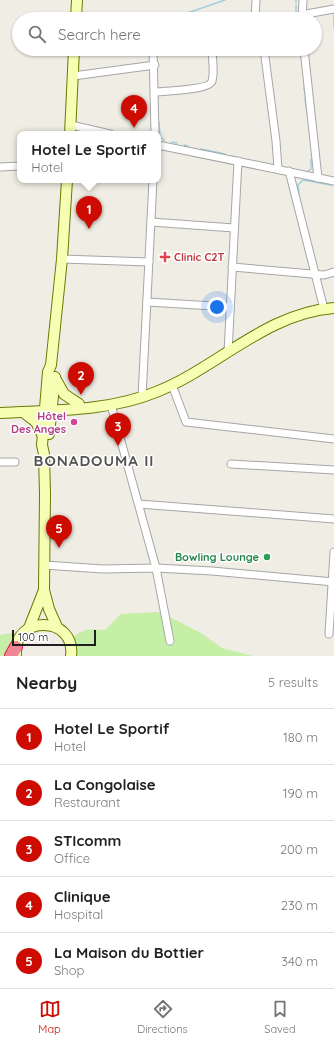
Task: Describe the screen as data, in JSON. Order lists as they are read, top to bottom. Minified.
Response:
{"districts":["BONADOUMA II"],"places":{"health":["Clinic C2T"],"other":["Hôtel Des Anges","Bowling Lounge"]},"scale_bar":"100 m","page":{"search":"Search here","pins":["4","1","2","3","5"],"popup":["Hotel Le Sportif","Hotel"],"scale":"100 m","heading":["Nearby","5 results"],"list":[{"mark":"1","name":"Hotel Le Sportif","note":"Hotel","value":"180 m"},{"mark":"2","name":"La Congolaise","note":"Restaurant","value":"190 m"},{"mark":"3","name":"STIcomm","note":"Office","value":"200 m"},{"mark":"4","name":"Clinique","note":"Hospital","value":"230 m"},{"mark":"5","name":"La Maison du Bottier","note":"Shop","value":"340 m"}],"nav":["Map","Directions","Saved"]}}
